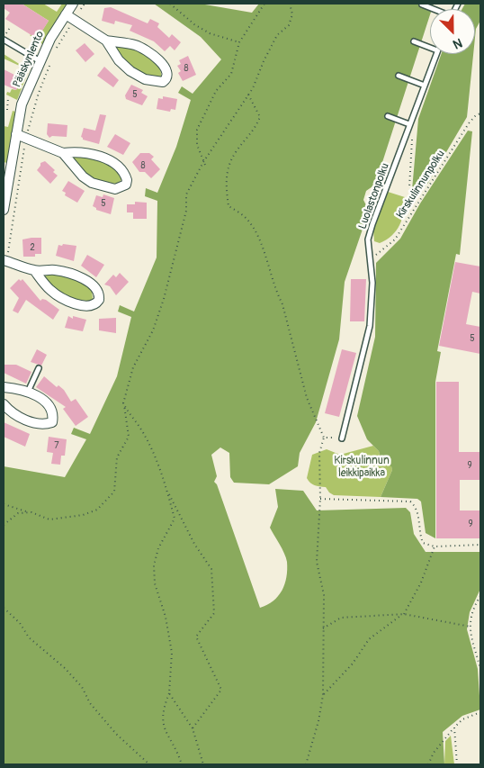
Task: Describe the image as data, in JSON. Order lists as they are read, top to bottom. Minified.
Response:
{"streets":{"street":["Pääskynlento"],"lane":["Luolastonpolku"],"path":["Kirskulinnunpolku"]},"crossings":[["Kirskulinnunpolku","Luolastonpolku"]],"parks":["Kirskulinnun leikkipaikka"],"house_numbers":["8","5","8","5","2","5","7","9","9"],"north":"bottom right"}
